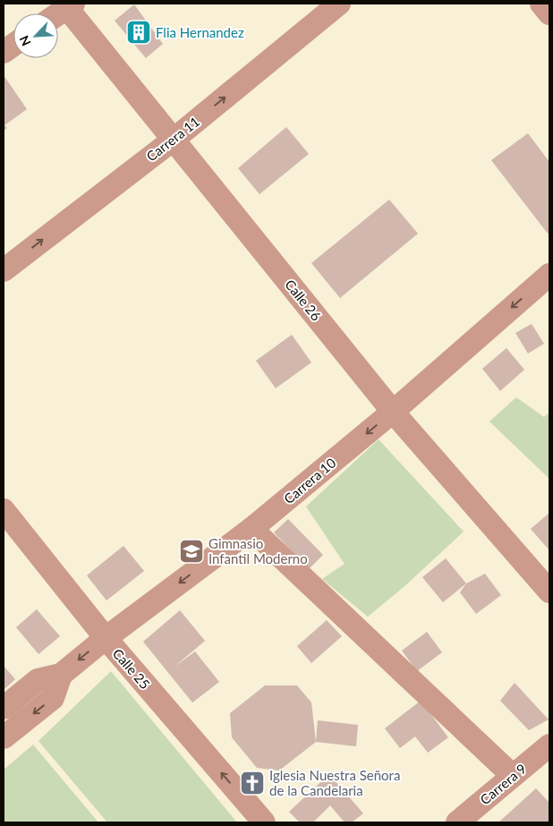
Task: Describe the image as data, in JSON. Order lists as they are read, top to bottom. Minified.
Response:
{"streets":{"street":["Carrera 11","Calle 26","Carrera 10","Calle 25","Carrera 9"]},"crossings":[["Carrera 11","Calle 26"],["Calle 26","Carrera 10"],["Carrera 10","Calle 25"]],"one_way":["Carrera 11","Carrera 10"],"places":{"building":["Flia Hernandez"],"school or university":["Gimnasio Infantil Moderno"],"church":["Iglesia Nuestra Señora de la Candelaria"]},"north":"bottom left"}
